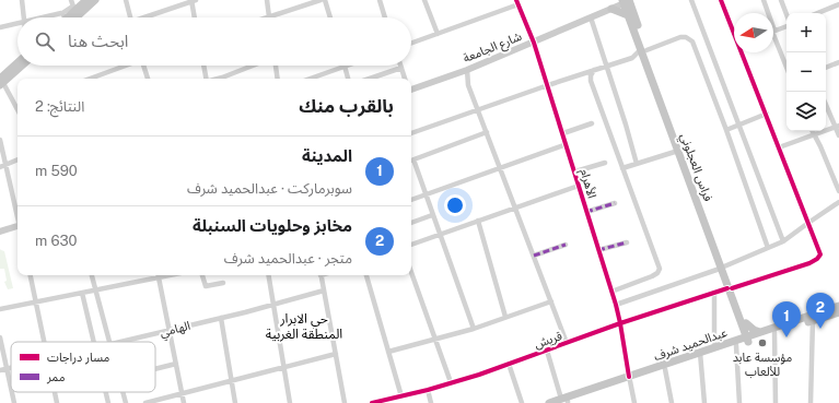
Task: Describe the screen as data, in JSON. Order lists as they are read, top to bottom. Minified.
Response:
{"streets":{"main road":["شارع الجامعة","فراس العجلوني","عبدالحميد شرف"],"street":["الأهرام","الهامي","قريش"]},"crossings":[["شارع الجامعة","فراس العجلوني"],["شارع الجامعة","الأهرام"],["فراس العجلوني","قريش"],["فراس العجلوني","عبدالحميد شرف"],["الأهرام","قريش"],["الأهرام","عبدالحميد شرف"]],"districts":["حي الابرار المنطقة الغربية"],"places":["مؤسسة عابد للألعاب"],"legend":["مسار دراجات","ممر"],"north":"left","page":{"map_buttons":["+","−"],"search":"ابحث هنا","heading":["بالقرب منك","النتائج: 2"],"list":[{"mark":"1","name":"المدينة","note":"سوبرماركت · عبدالحميد شرف","value":"590 m"},{"mark":"2","name":"مخابز وحلويات السنبلة","note":"متجر · عبدالحميد شرف","value":"630 m"}],"pins":["2","1"]}}
